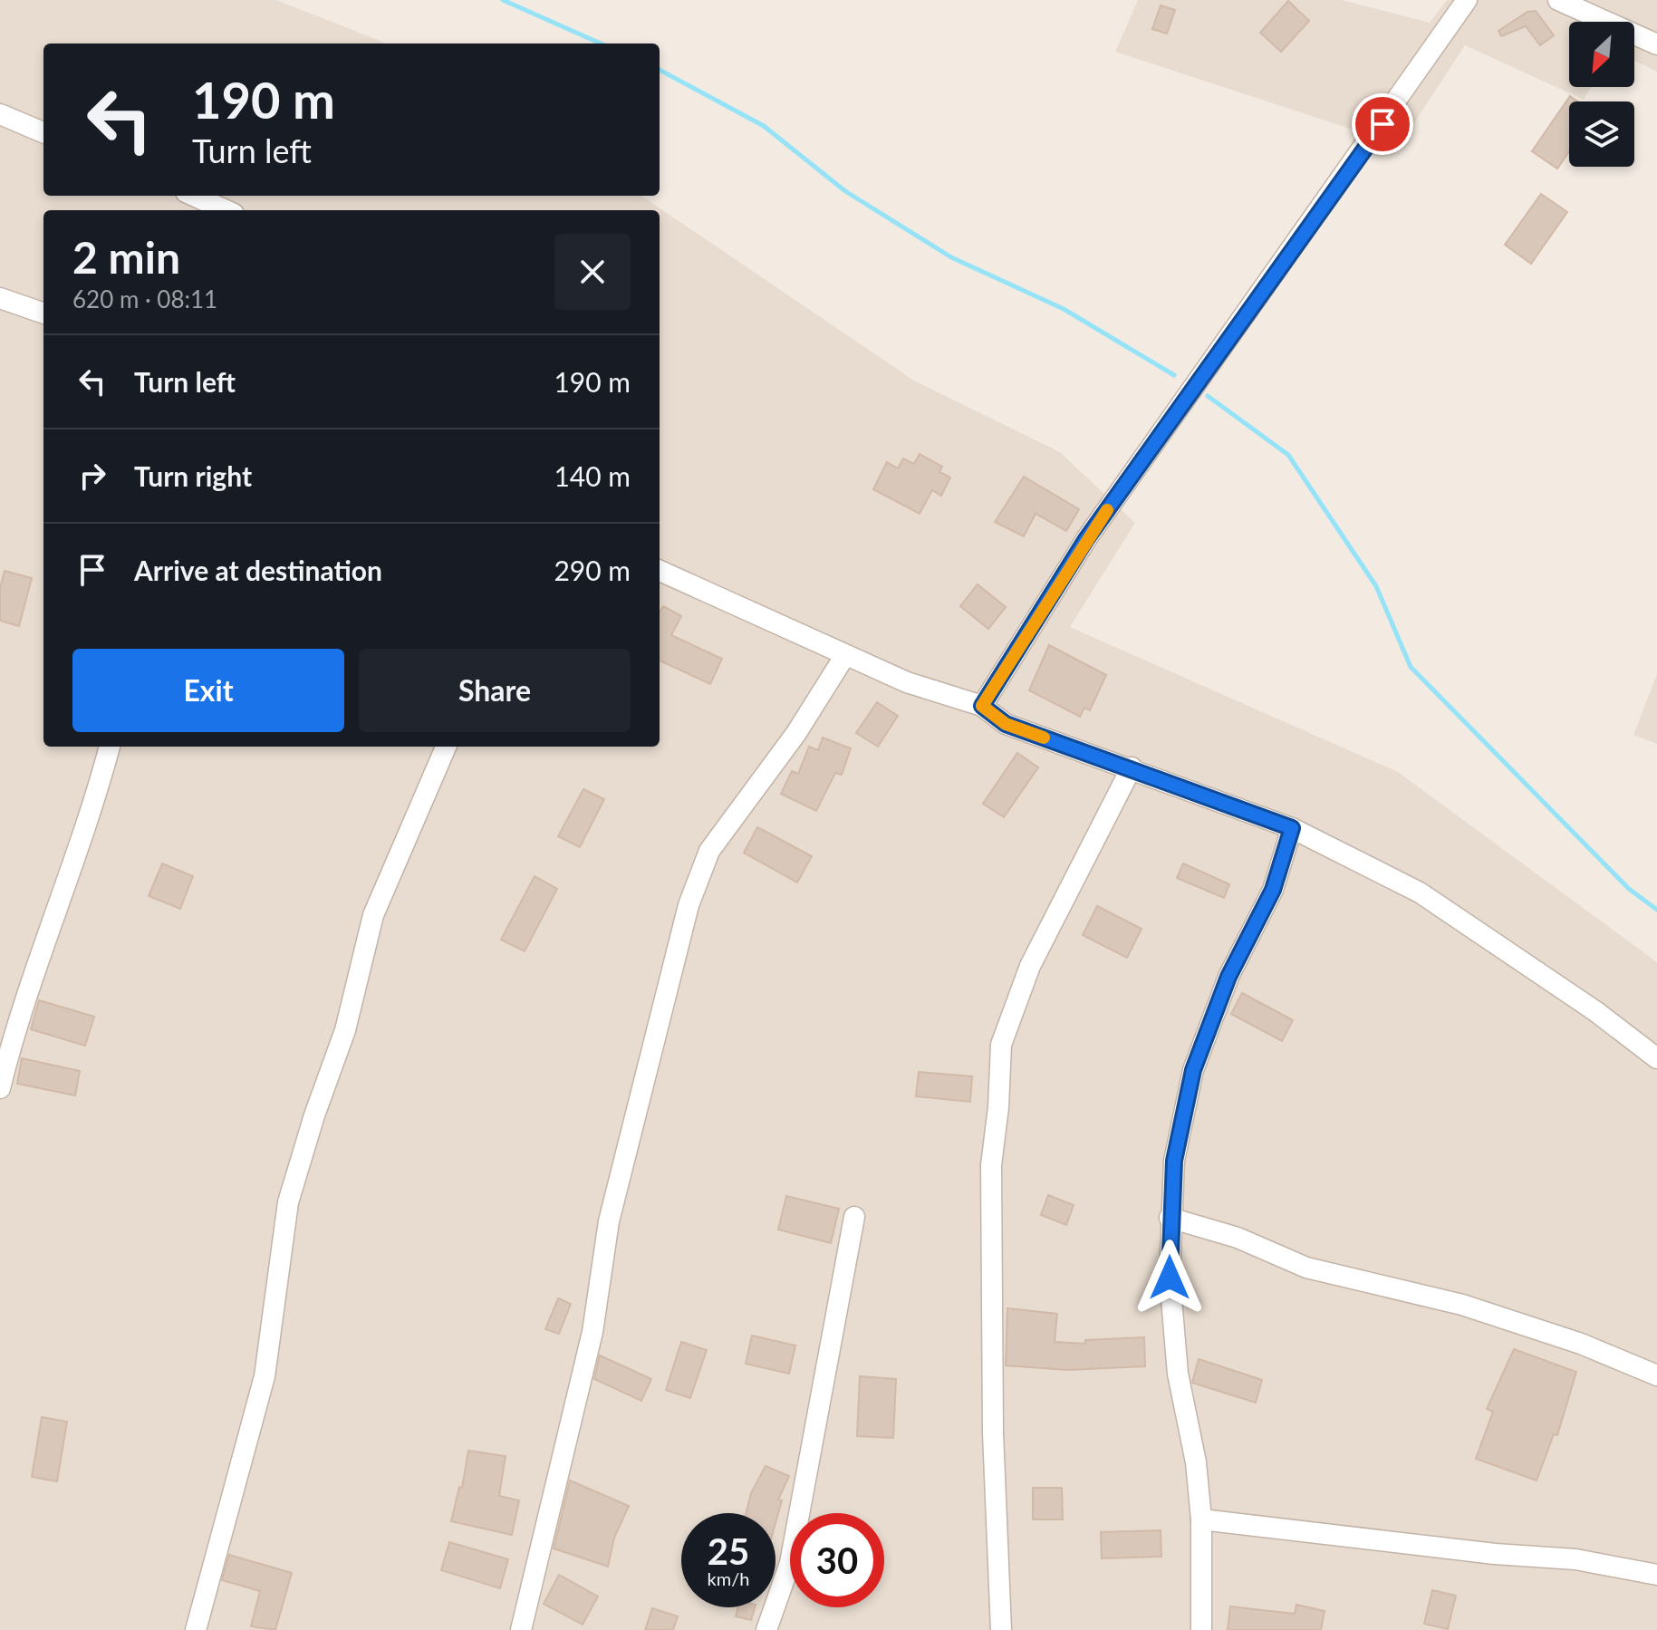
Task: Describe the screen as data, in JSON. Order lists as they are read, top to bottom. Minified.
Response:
{"north":"bottom left","page":{"turn":["190 m","Turn left"],"heading":["2 min","620 m · 08:11"],"list":[{"name":"Turn left","value":"190 m"},{"name":"Turn right","value":"140 m"},{"name":"Arrive at destination","value":"290 m"}],"buttons":["Exit","Share"],"speed":"25 km/h","limit":"30"}}
